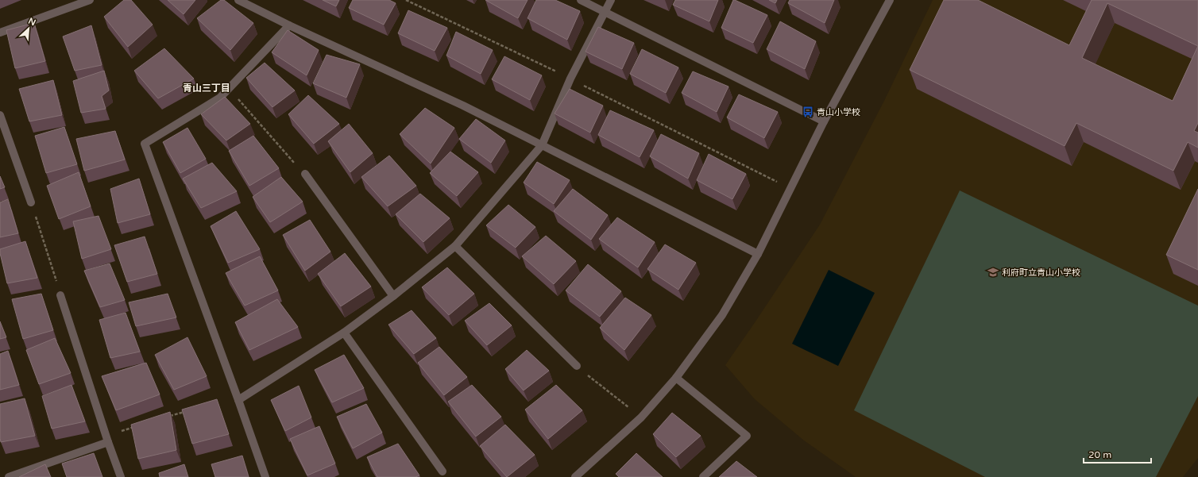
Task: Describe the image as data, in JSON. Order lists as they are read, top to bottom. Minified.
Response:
{"districts":["青山三丁目"],"places":{"bus stop":["青山小学校"],"school or university":["利府町立青山小学校"]},"scale_bar":"20 m","north":"top right"}
